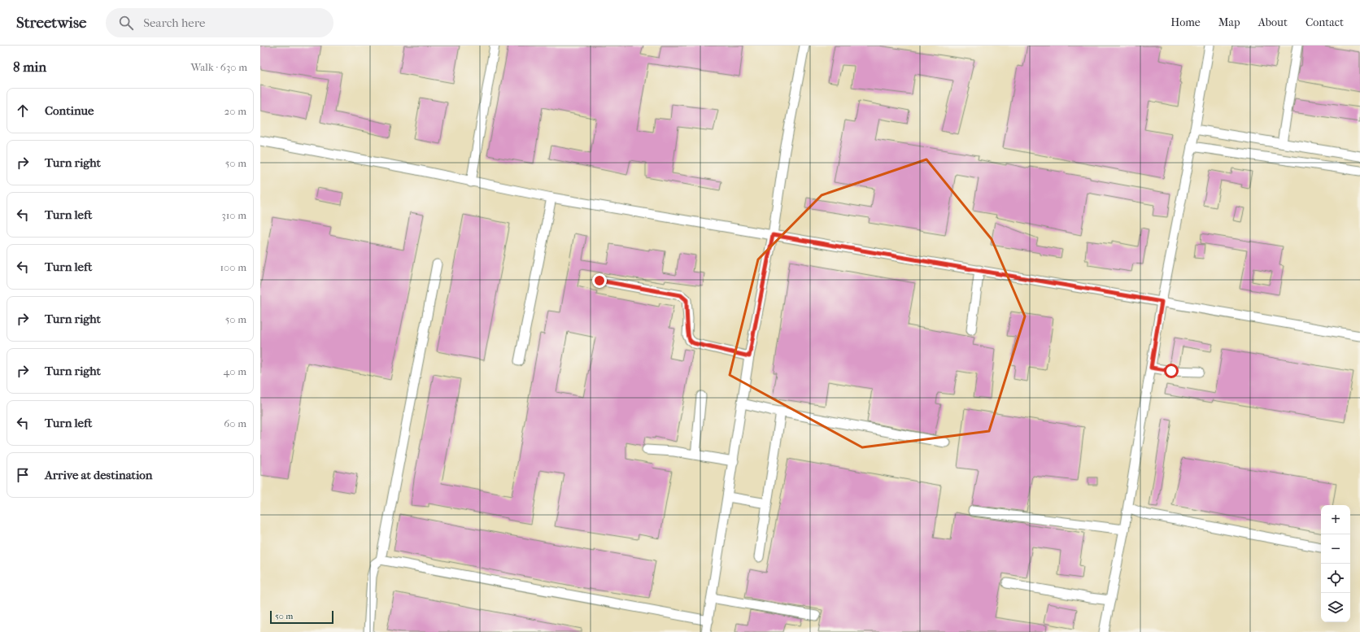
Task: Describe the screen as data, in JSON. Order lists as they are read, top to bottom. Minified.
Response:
{"scale_bar":"50 m","page":{"header":"Streetwise","search":"Search here","nav":["Home","Map","About","Contact"],"heading":["8 min","Walk · 630 m"],"list":[["Continue","20 m"],["Turn right","50 m"],["Turn left","310 m"],["Turn left","100 m"],["Turn right","50 m"],["Turn right","40 m"],["Turn left","60 m"],"Arrive at destination"],"map_buttons":["+","−"],"scale":"50 m"}}
